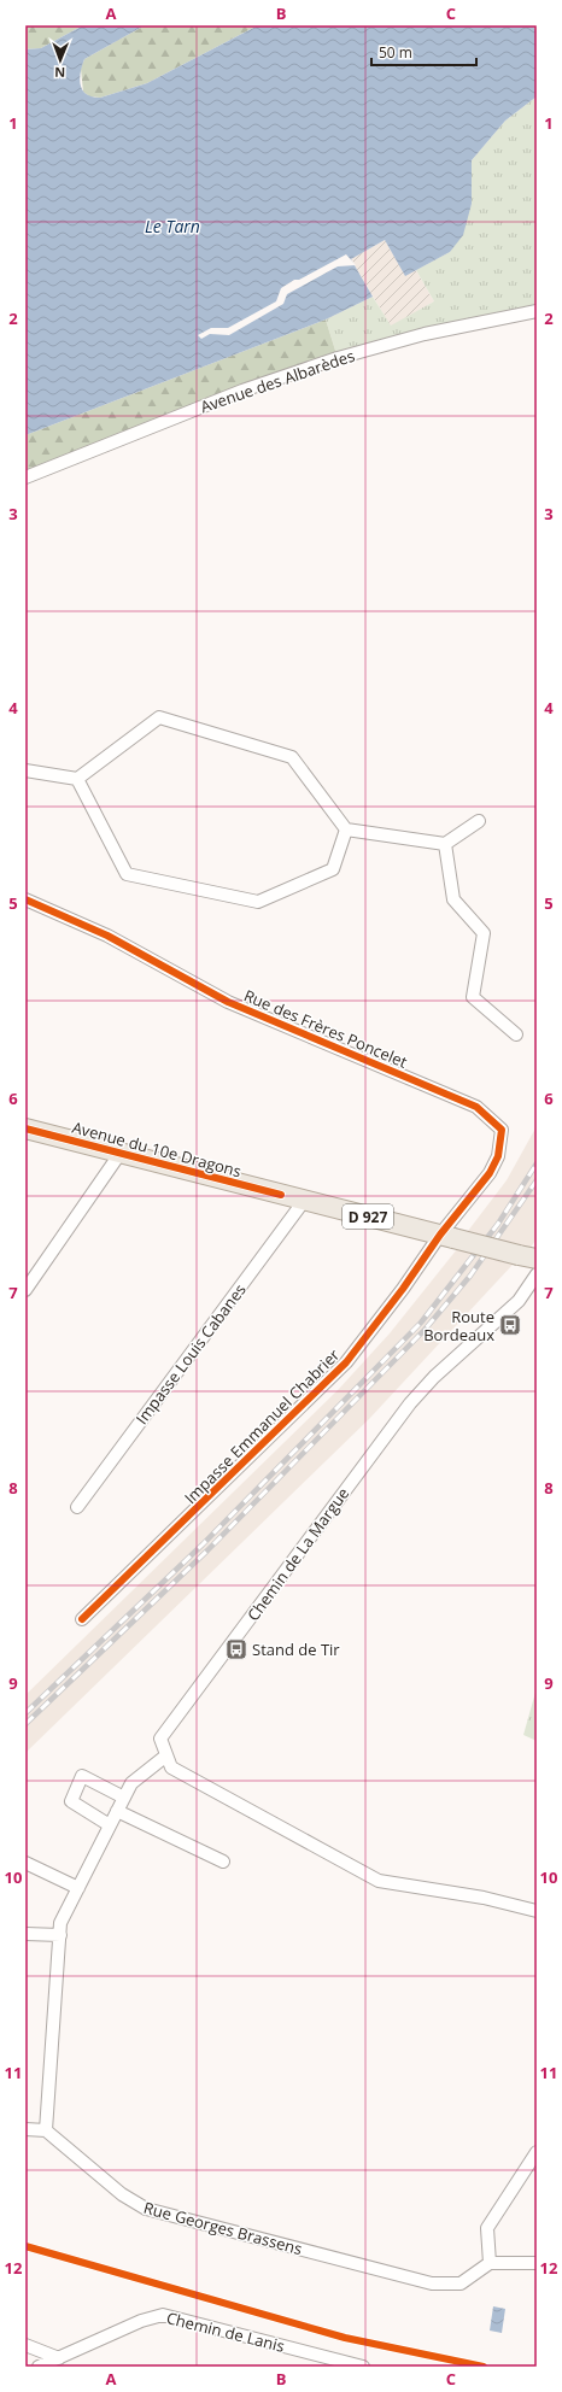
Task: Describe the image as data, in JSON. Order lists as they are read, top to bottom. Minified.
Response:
{"streets":{"main road":["Avenue du 10e Dragons","D 927"],"street":["Avenue des Albarèdes","Rue des Frères Poncelet","Impasse Louis Cabanes","Impasse Emmanuel Chabrier","Chemin de La Margue","Rue Georges Brassens","Chemin de Lanis"]},"crossings":[["Rue des Frères Poncelet","Avenue du 10e Dragons"],["Rue des Frères Poncelet","Impasse Emmanuel Chabrier"],["Avenue du 10e Dragons","Impasse Louis Cabanes"],["Avenue du 10e Dragons","Impasse Emmanuel Chabrier"]],"water":["Le Tarn"],"places":{"bus stop":["Route Bordeaux","Stand de Tir"]},"scale_bar":"50 m","north":"bottom","grid":{"columns":["A","B","C"],"rows":["1","2","3","4","5","6","7","8","9","10","11","12"]}}
